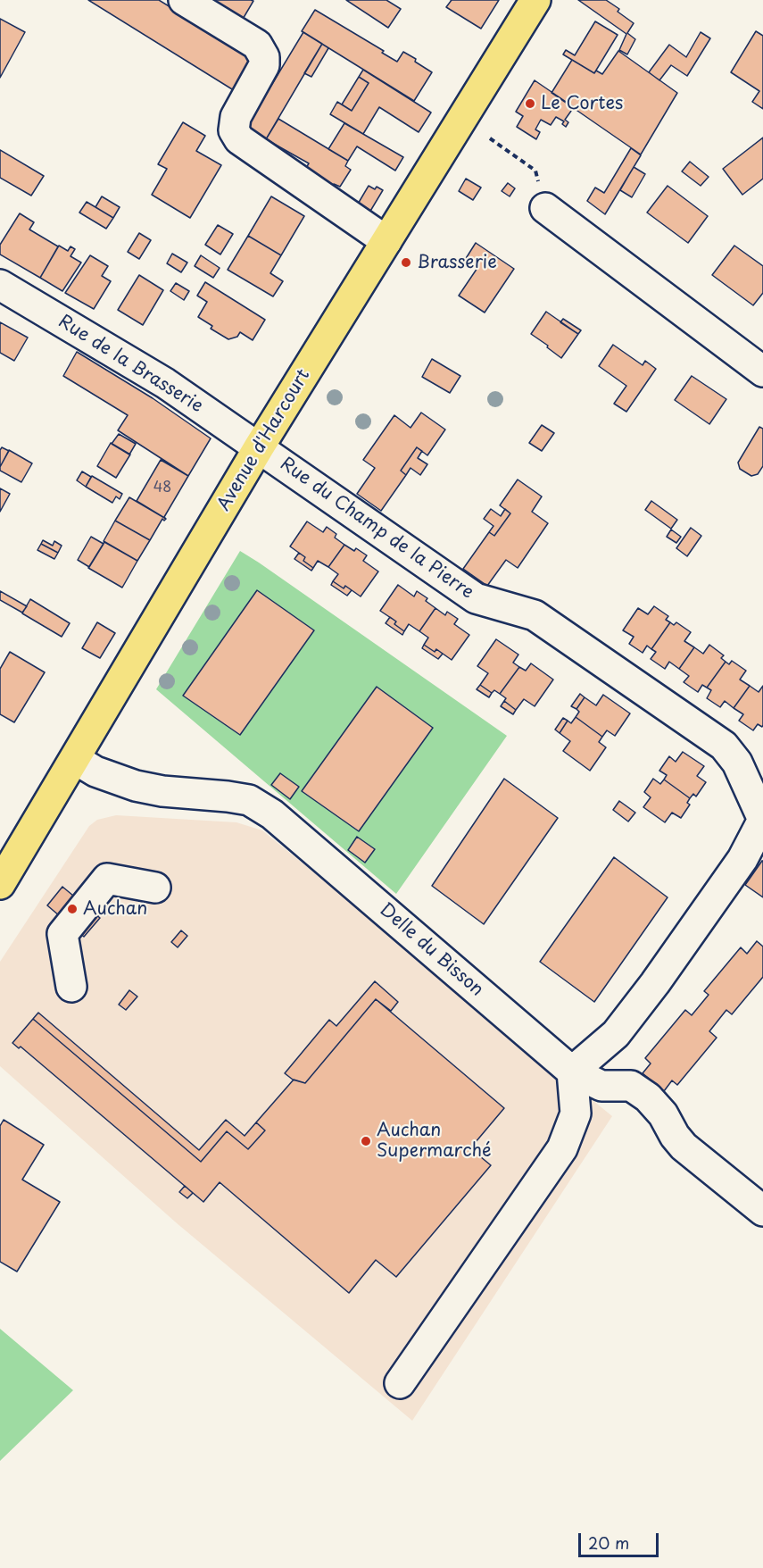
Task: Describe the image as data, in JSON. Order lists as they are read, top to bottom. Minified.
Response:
{"streets":{"main road":["Avenue d'Harcourt"],"street":["Rue de la Brasserie","Rue du Champ de la Pierre","Delle du Bisson"]},"crossings":[["Rue de la Brasserie","Avenue d'Harcourt"],["Rue de la Brasserie","Rue du Champ de la Pierre"],["Avenue d'Harcourt","Rue du Champ de la Pierre"],["Avenue d'Harcourt","Delle du Bisson"]],"places":["Le Cortes","Brasserie","Auchan","Auchan Supermarché"],"house_numbers":["48"],"scale_bar":"20 m"}
